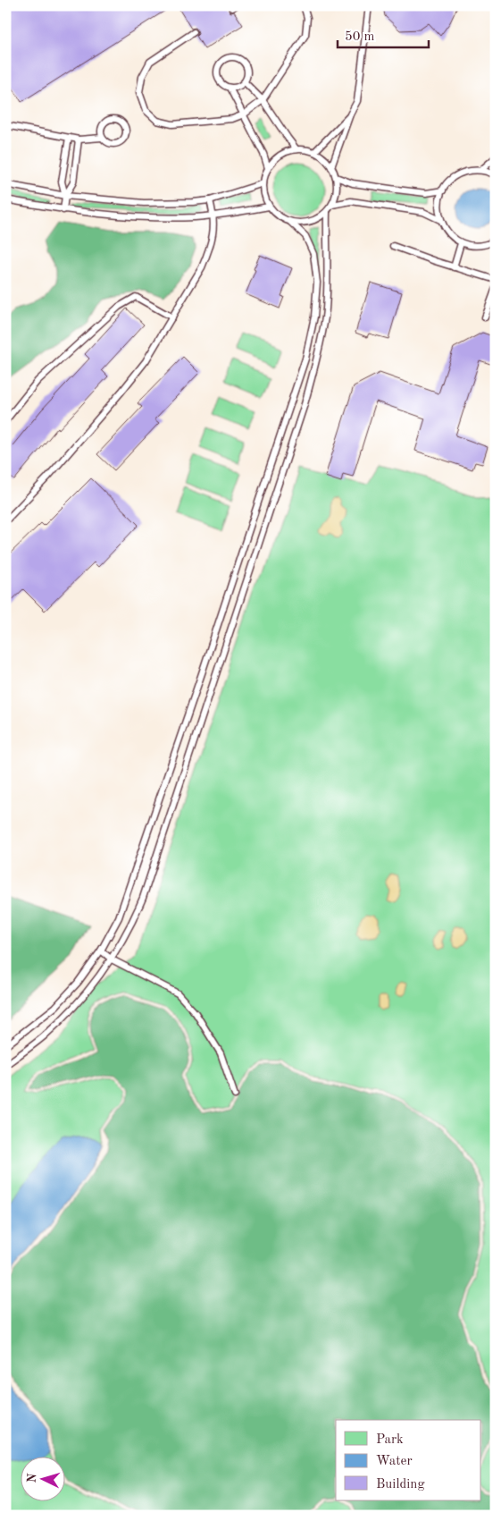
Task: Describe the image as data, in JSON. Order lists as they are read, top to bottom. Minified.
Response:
{"legend":["Park","Water","Building"],"scale_bar":"50 m","north":"left"}
